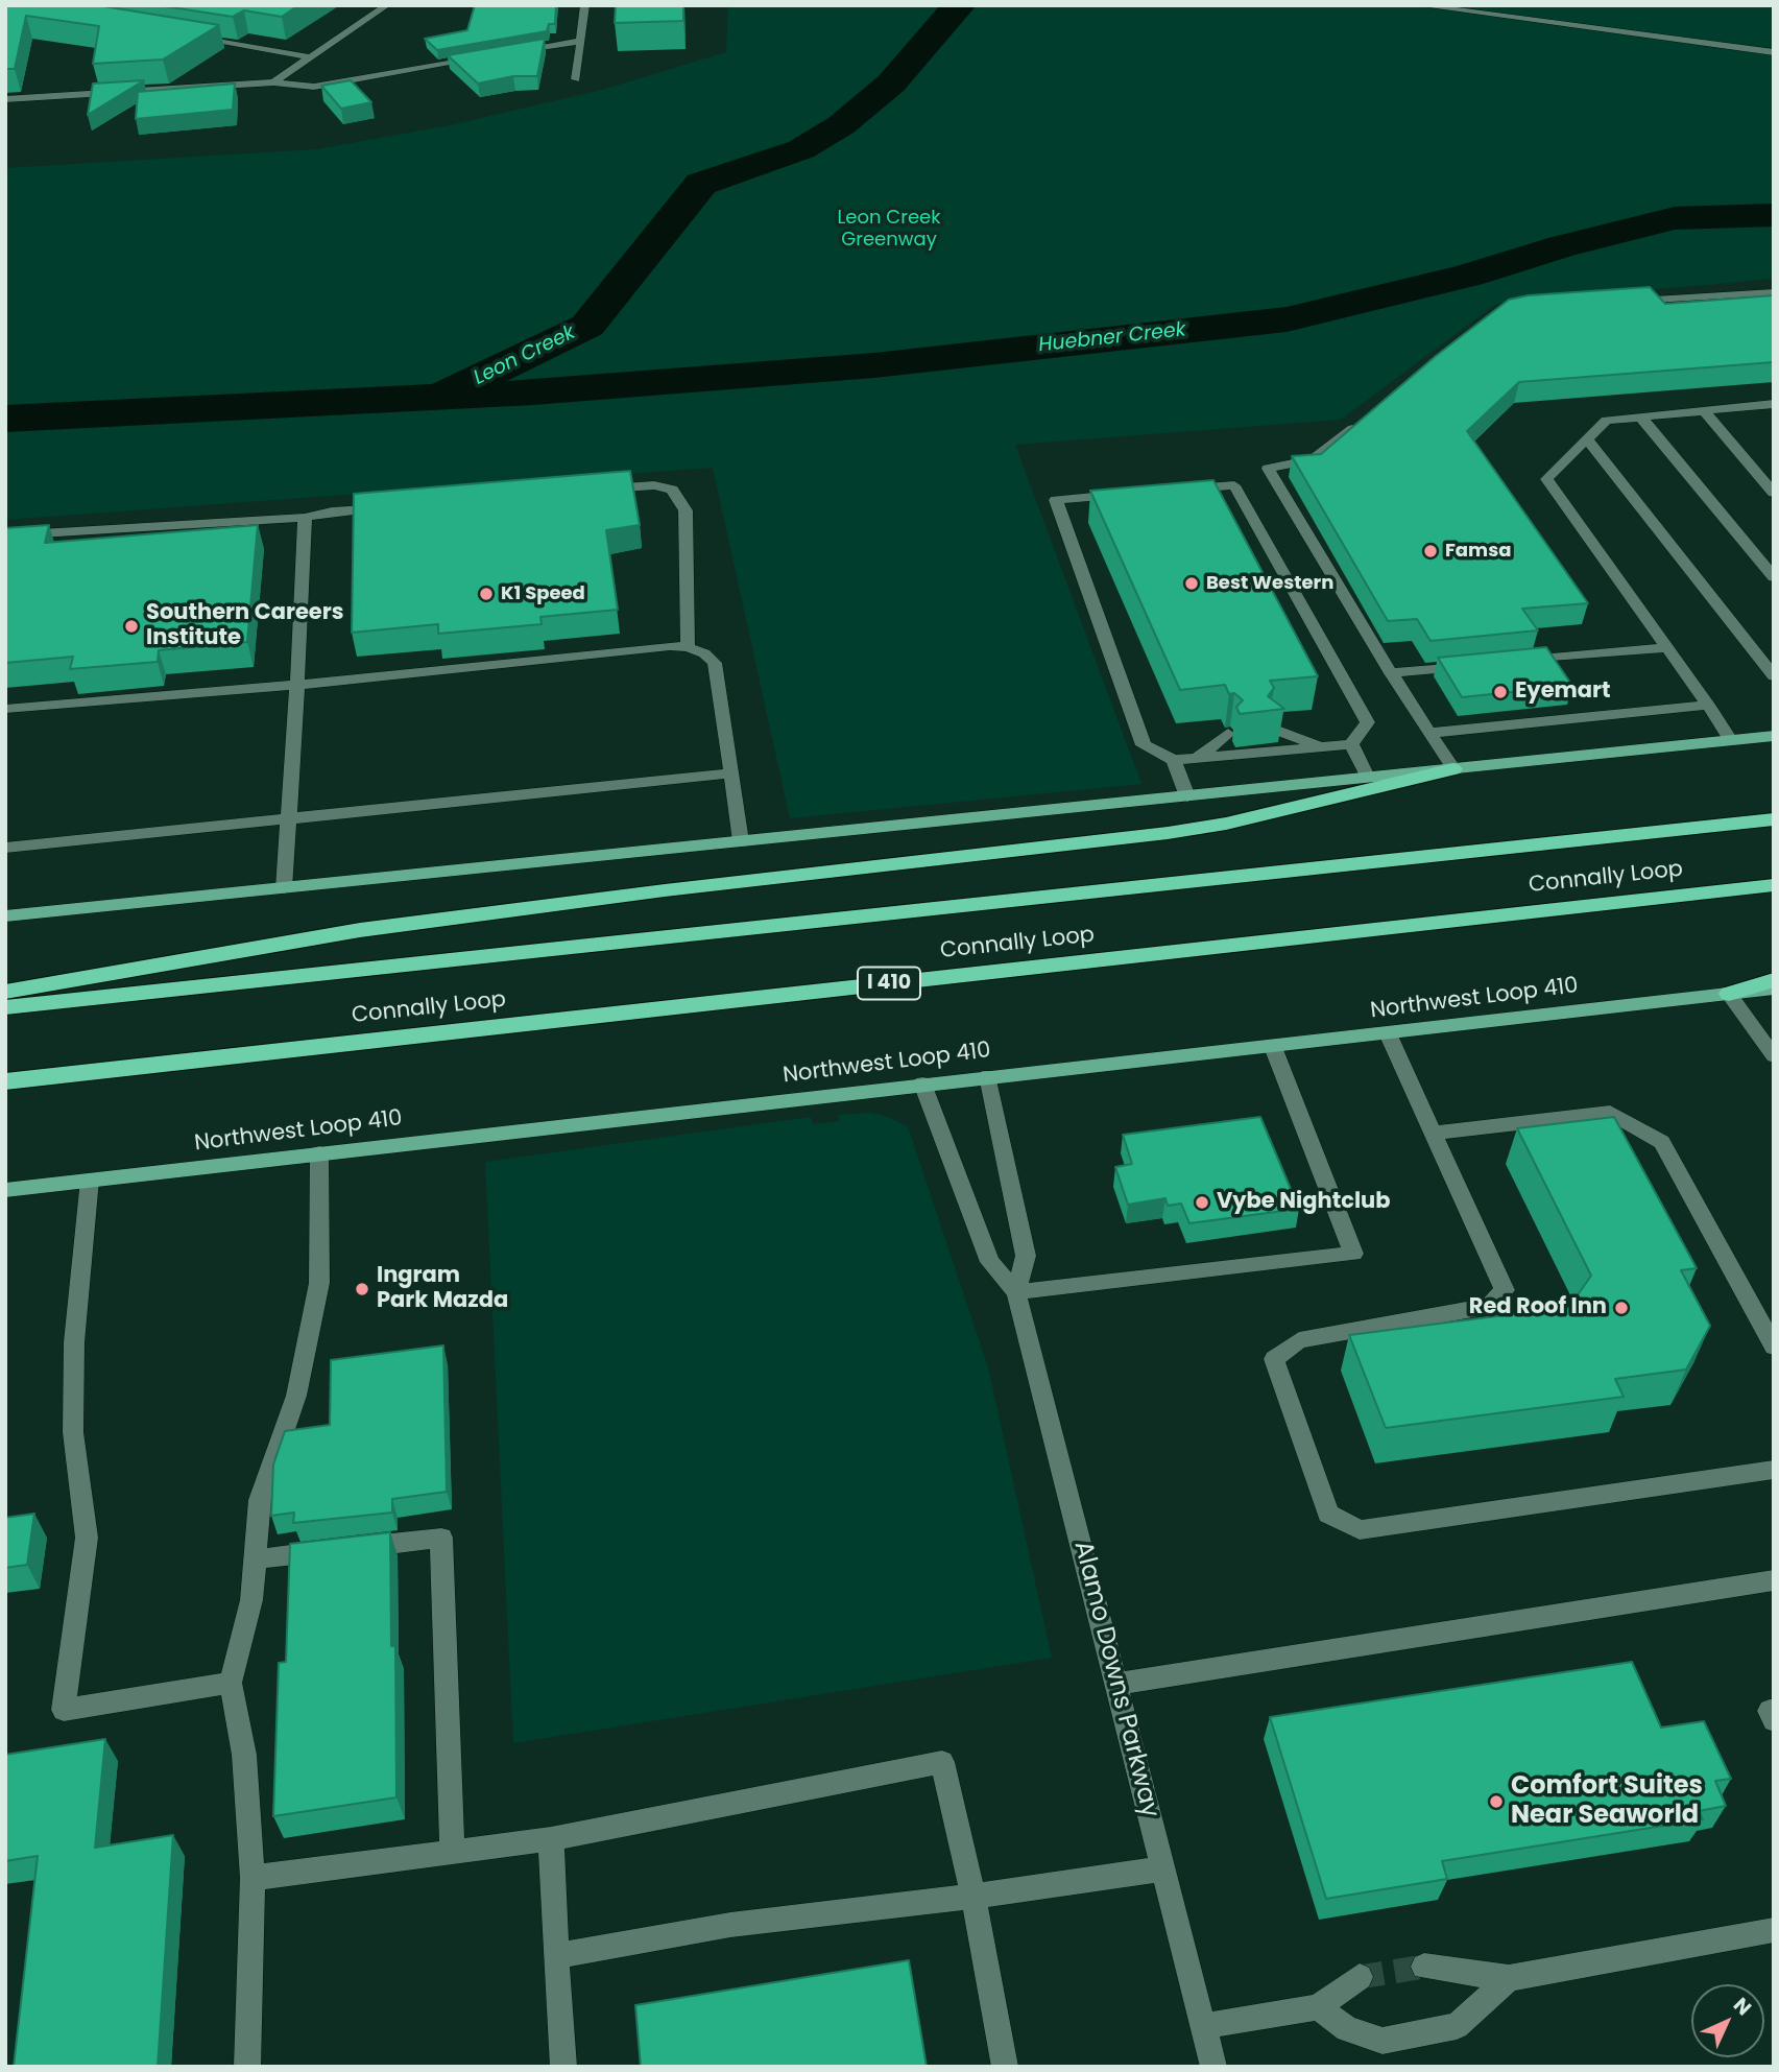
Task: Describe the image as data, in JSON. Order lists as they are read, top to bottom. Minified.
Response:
{"streets":{"highway":["Connally Loop","I 410"],"main road":["Northwest Loop 410"],"street":["Alamo Downs Parkway"]},"crossings":[["Northwest Loop 410","Alamo Downs Parkway"]],"water":["Huebner Creek","Leon Creek"],"parks":["Leon Creek Greenway"],"places":["Famsa","Best Western","K1 Speed","Southern Careers Institute","Eyemart","Vybe Nightclub","Ingram Park Mazda","Red Roof Inn","Comfort Suites Near Seaworld"],"north":"top right"}
